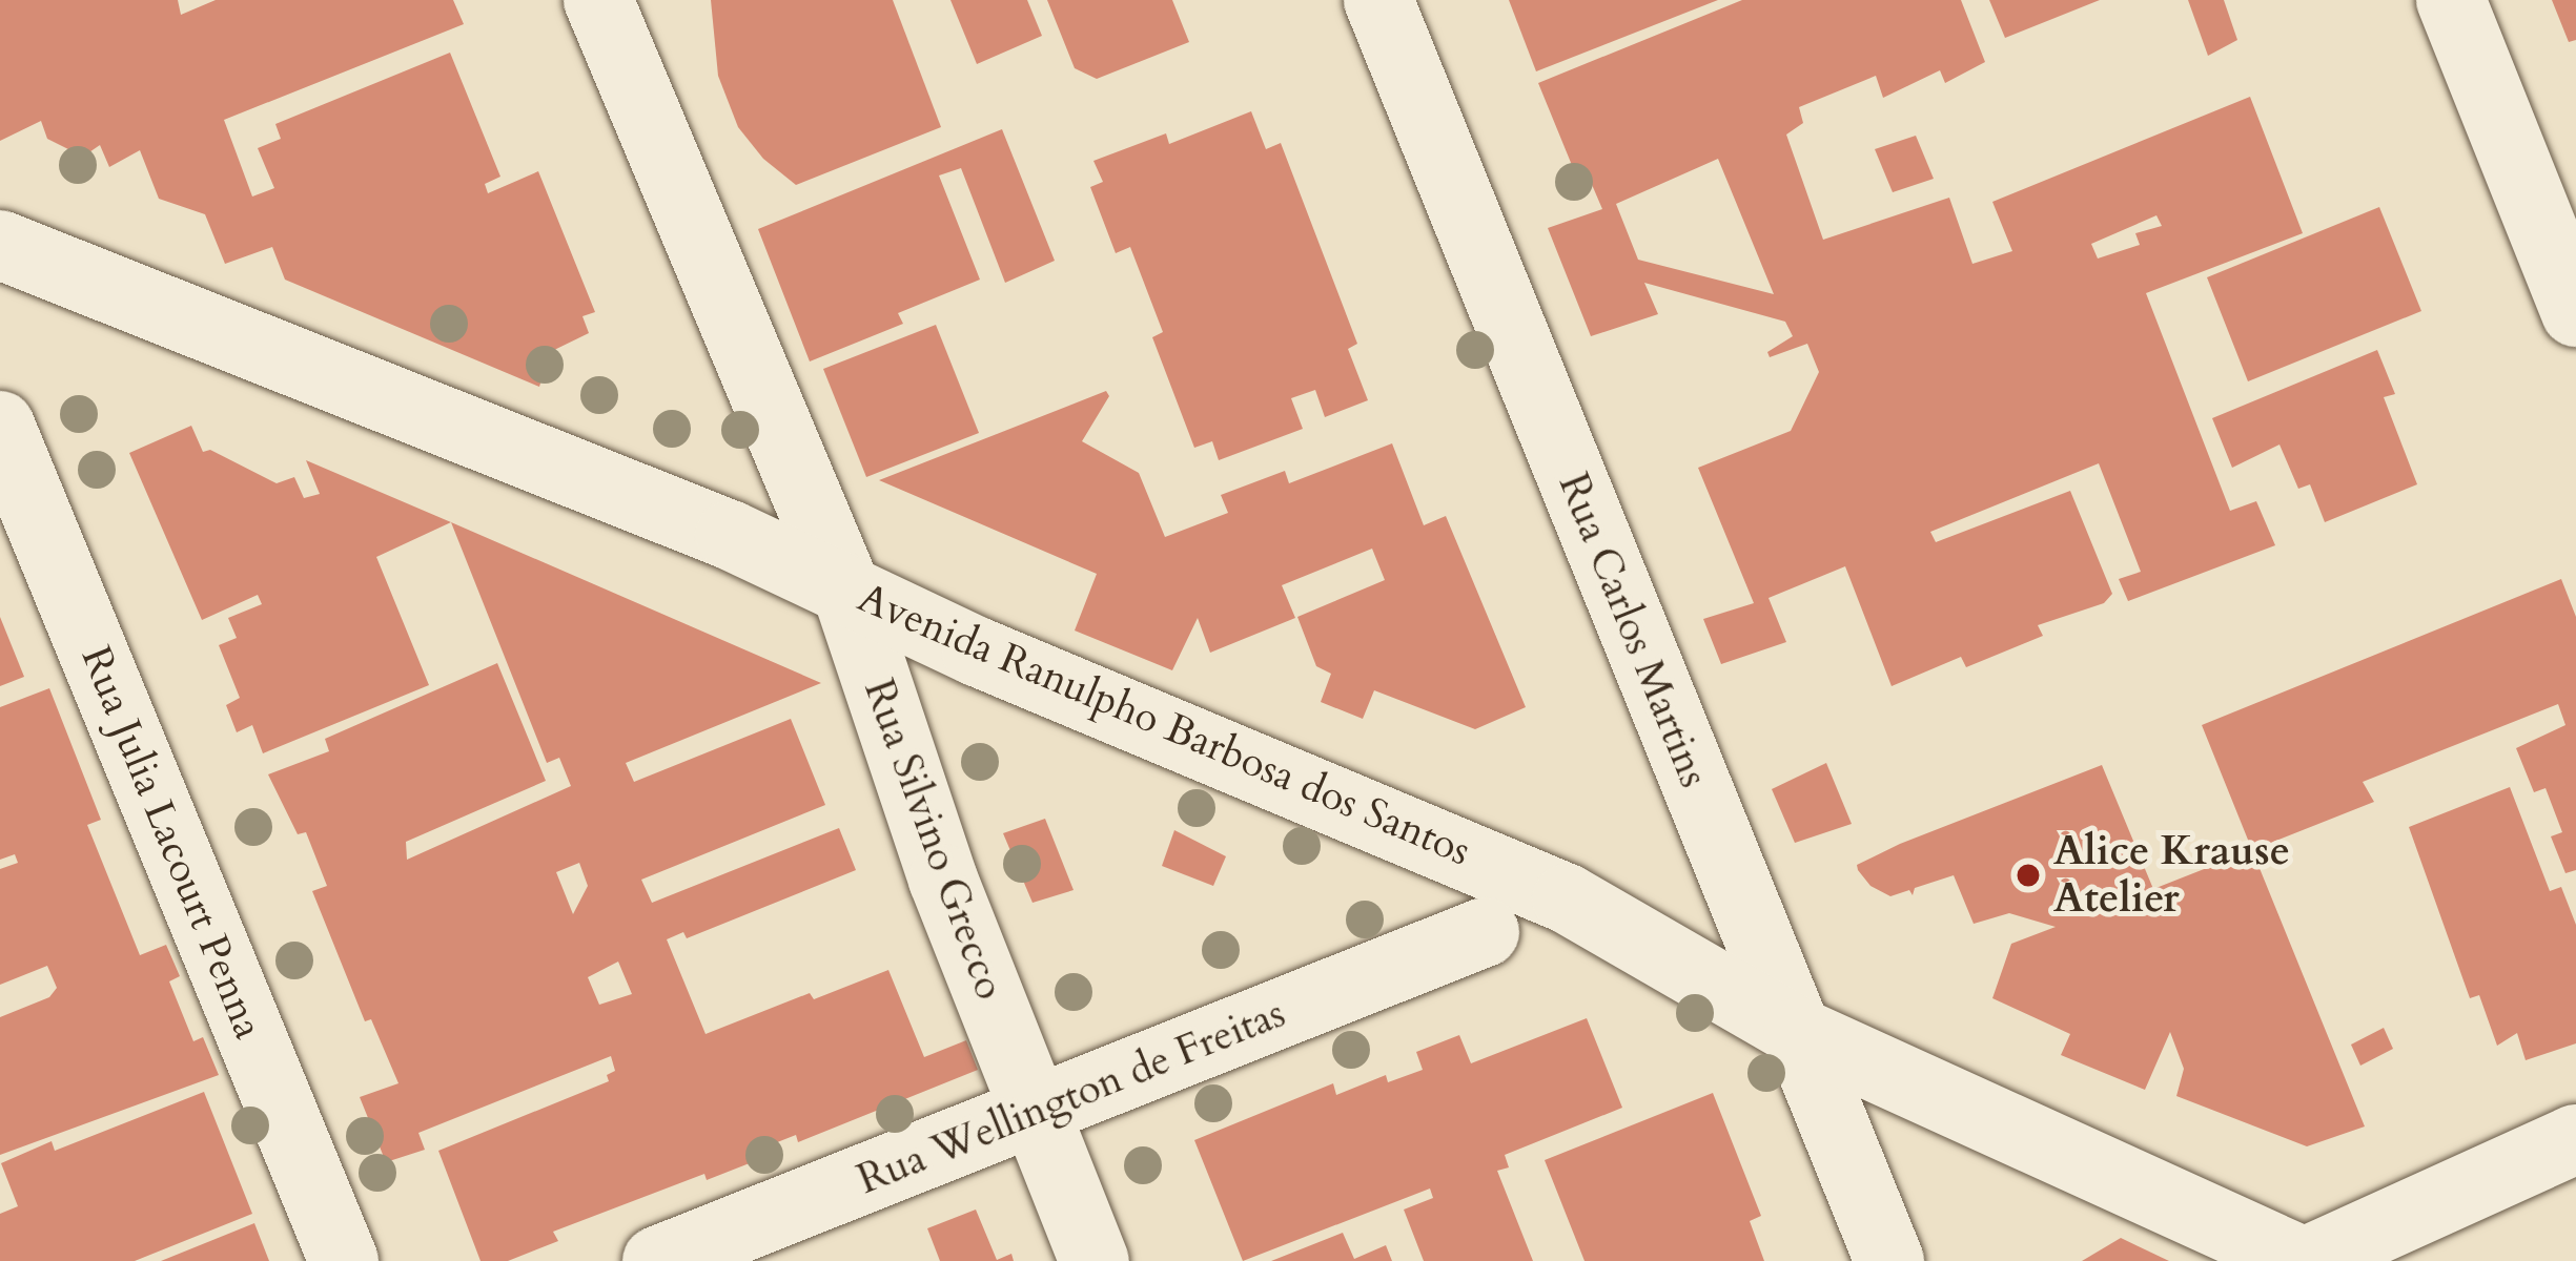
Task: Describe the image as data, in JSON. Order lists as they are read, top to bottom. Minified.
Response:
{"streets":{"street":["Rua Carlos Martins","Avenida Ranulpho Barbosa dos Santos","Rua Silvino Grecco","Rua Julia Lacourt Penna","Rua Wellington de Freitas"]},"crossings":[["Rua Carlos Martins","Avenida Ranulpho Barbosa dos Santos"],["Avenida Ranulpho Barbosa dos Santos","Rua Silvino Grecco"],["Rua Silvino Grecco","Rua Wellington de Freitas"]],"places":["Alice Krause Atelier"]}
